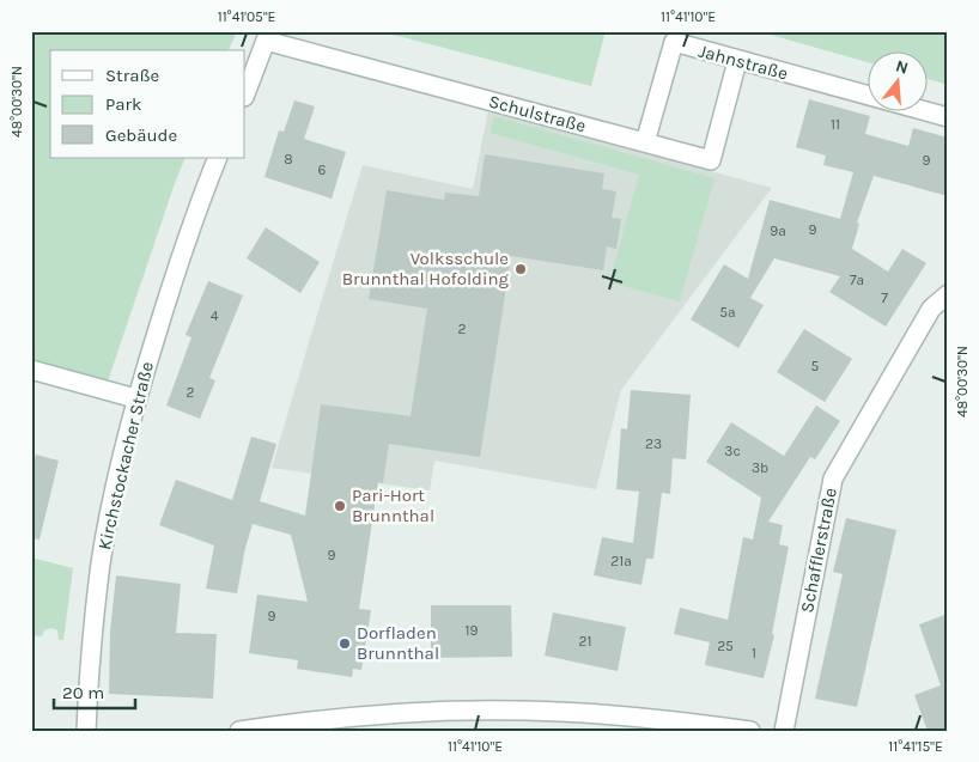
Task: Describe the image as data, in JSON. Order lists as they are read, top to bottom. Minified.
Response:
{"streets":{"street":["Jahnstraße","Schulstraße","Kirchstockacher Straße","Schafflerstraße"]},"crossings":[["Jahnstraße","Schulstraße"]],"places":["Volksschule Brunnthal Hofolding","Pari-Hort Brunnthal","Dorfladen Brunnthal"],"house_numbers":["11","8","9","6","9","9a","7a","7","5a","4","2","5","2","23","3c","3b","9","21a","9","19","21","25","1"],"legend":["Straße","Park","Gebäude"],"scale_bar":"20 m","north":"top","coordinates":["11°41'05\"E","11°41'10\"E","48°00'30\"N","11°41'15\"E"]}
